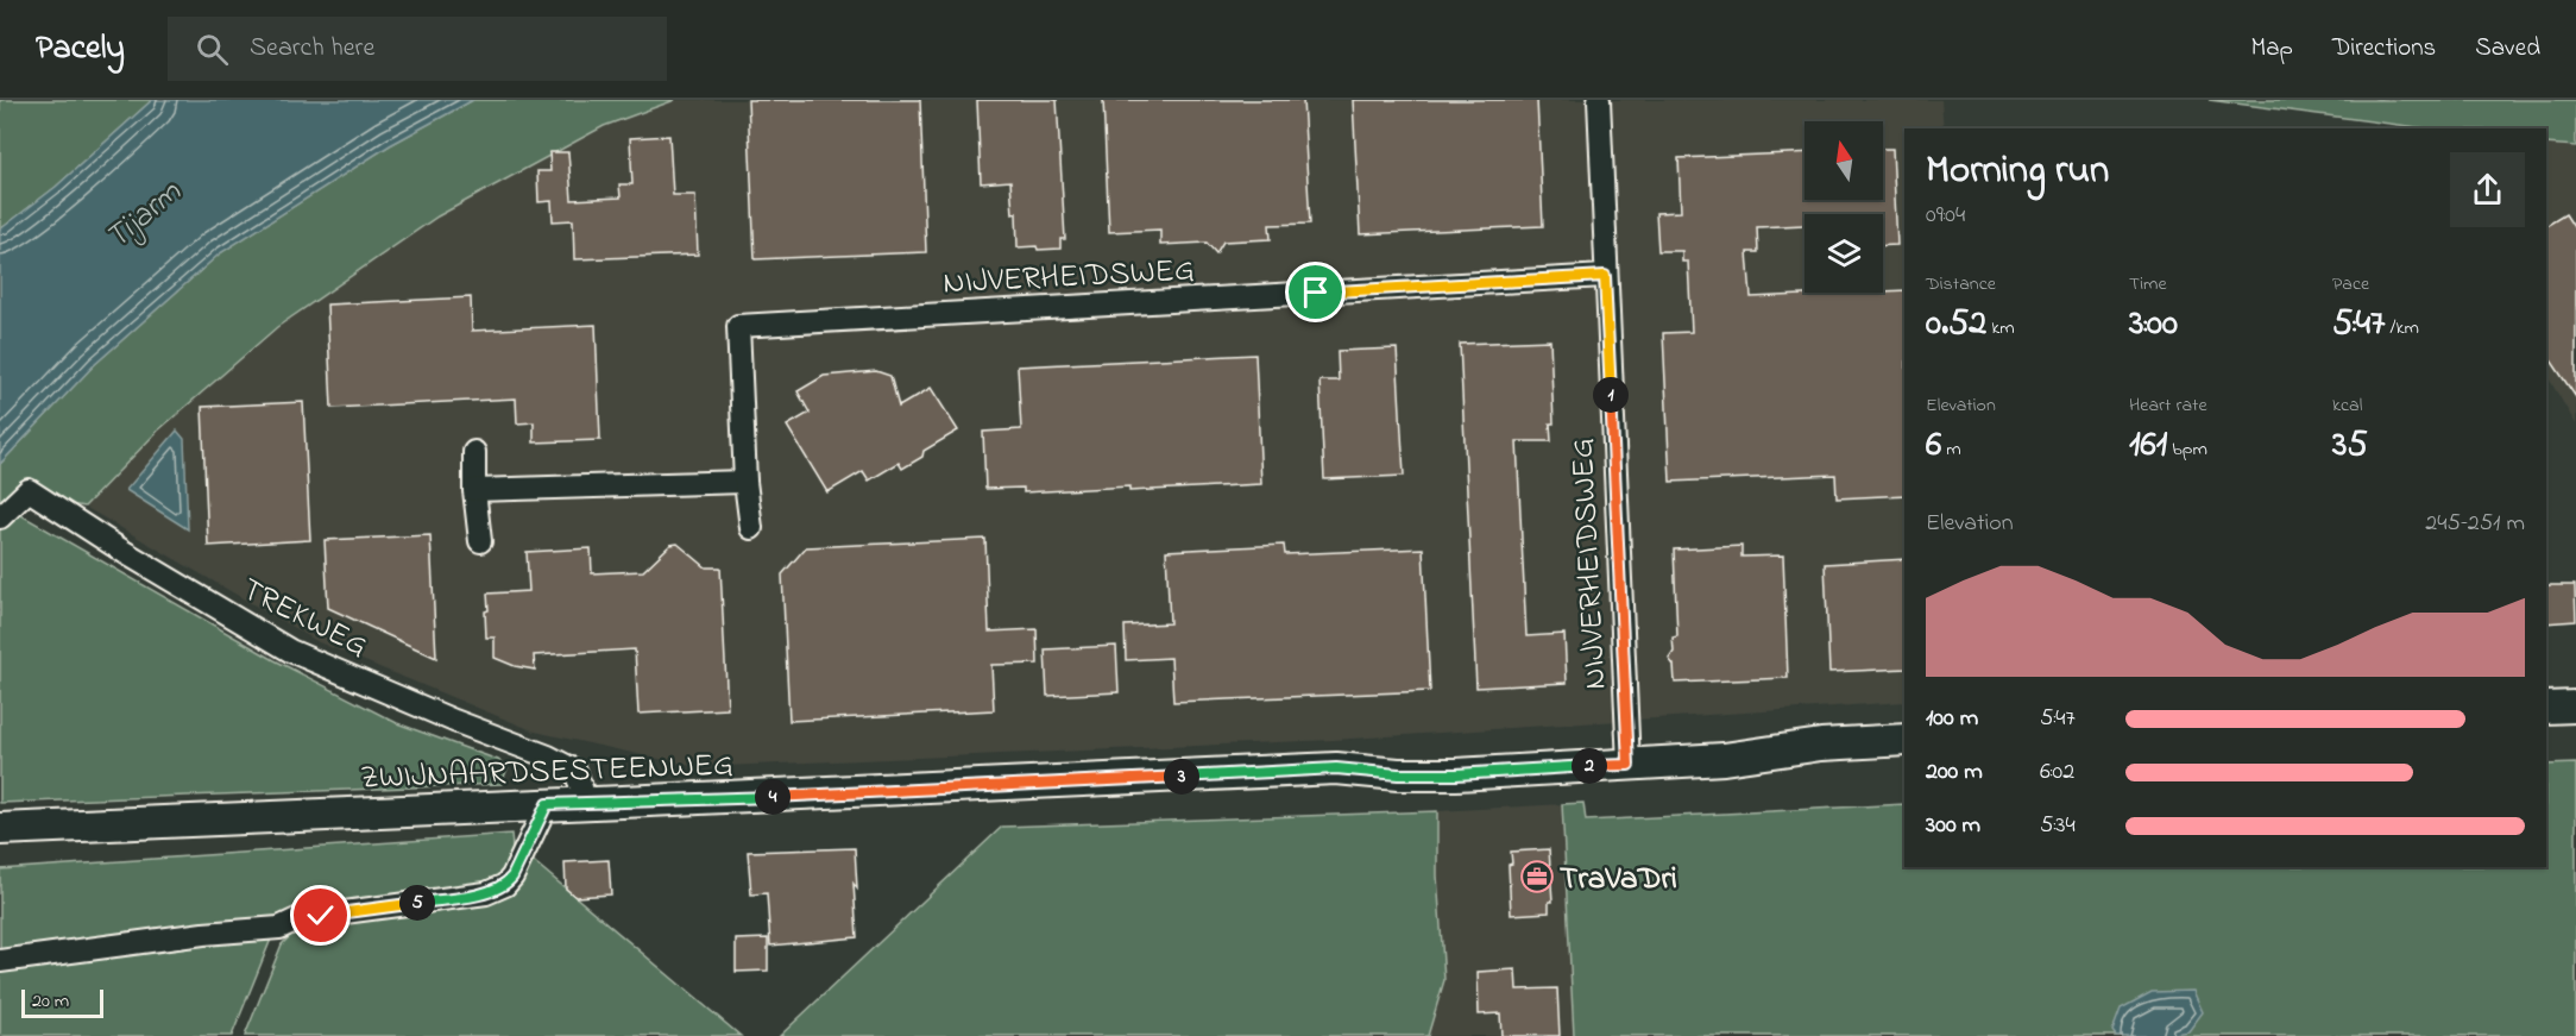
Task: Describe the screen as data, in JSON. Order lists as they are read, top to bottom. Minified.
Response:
{"streets":{"main road":["ZWIJNAARDSESTEENWEG"],"street":["NIJVERHEIDSWEG","TREKWEG"]},"crossings":[["NIJVERHEIDSWEG","ZWIJNAARDSESTEENWEG"],["TREKWEG","ZWIJNAARDSESTEENWEG"]],"water":["Tijarm"],"places":{"office":["TraVaDri"]},"scale_bar":"20 m","north":"top","page":{"header":"Pacely","search":"Search here","nav":["Map","Directions","Saved"],"heading":["Morning run","09:04"],"stats":[["Distance","0.52 km"],["Time","3:00"],["Pace","5:47 /km"],["Elevation","6 m"],["Heart rate","161 bpm"],["kcal","35"]],"pins":["1","2","3","4","5"],"chart":["Elevation","245–251 m"],"list":[{"name":"100 m","note":"5:47"},{"name":"200 m","note":"6:02"},{"name":"300 m","note":"5:34"}],"scale":"20 m"}}
